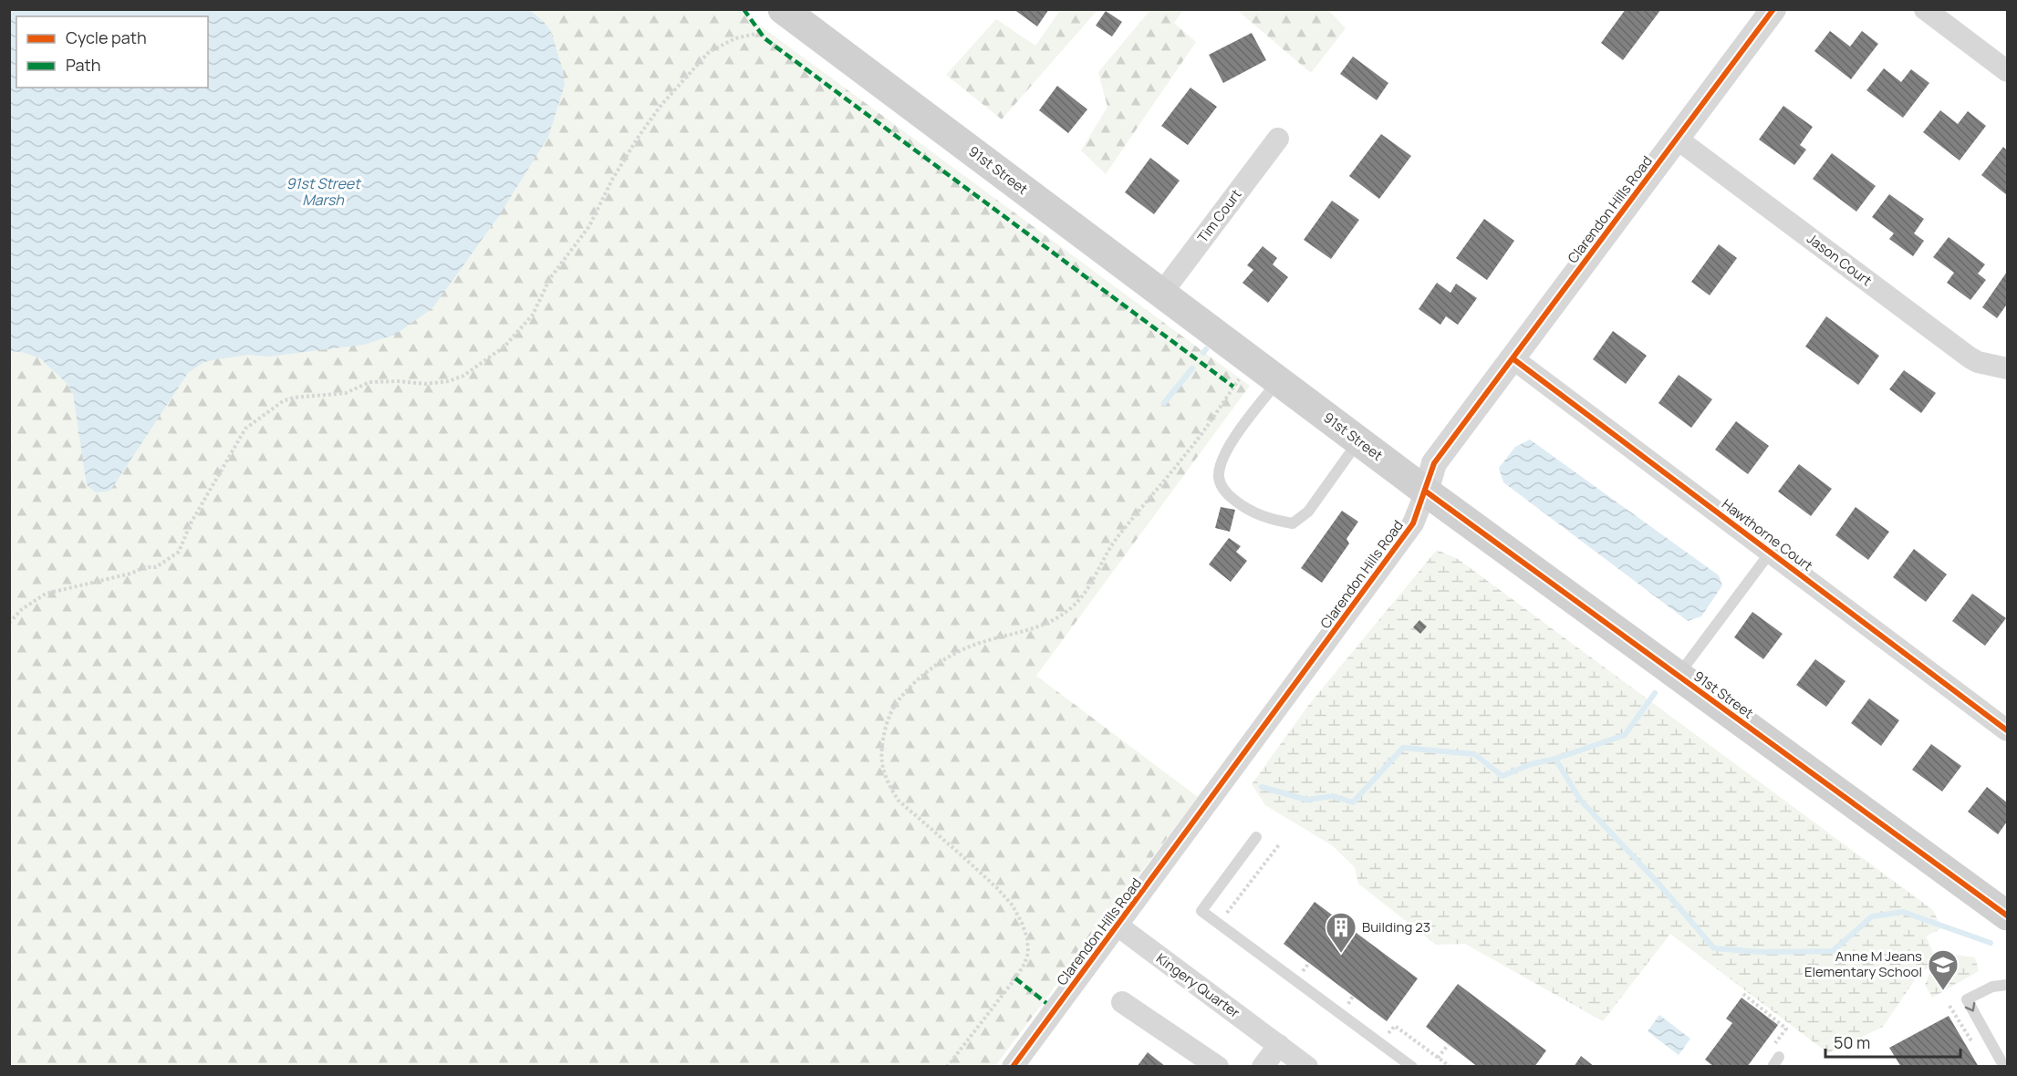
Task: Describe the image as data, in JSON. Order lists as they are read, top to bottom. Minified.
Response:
{"streets":{"main road":["91st Street"],"street":["Clarendon Hills Road","Tim Court","Jason Court","Hawthorne Court","Kingery Quarter"]},"crossings":[["91st Street","Clarendon Hills Road"],["91st Street","Tim Court"],["Clarendon Hills Road","Jason Court"],["Clarendon Hills Road","Hawthorne Court"],["Clarendon Hills Road","Kingery Quarter"]],"water":["91st Street Marsh"],"places":{"building":["Building 23"],"school or university":["Anne M Jeans Elementary School"]},"legend":["Cycle path","Path"],"scale_bar":"50 m"}
